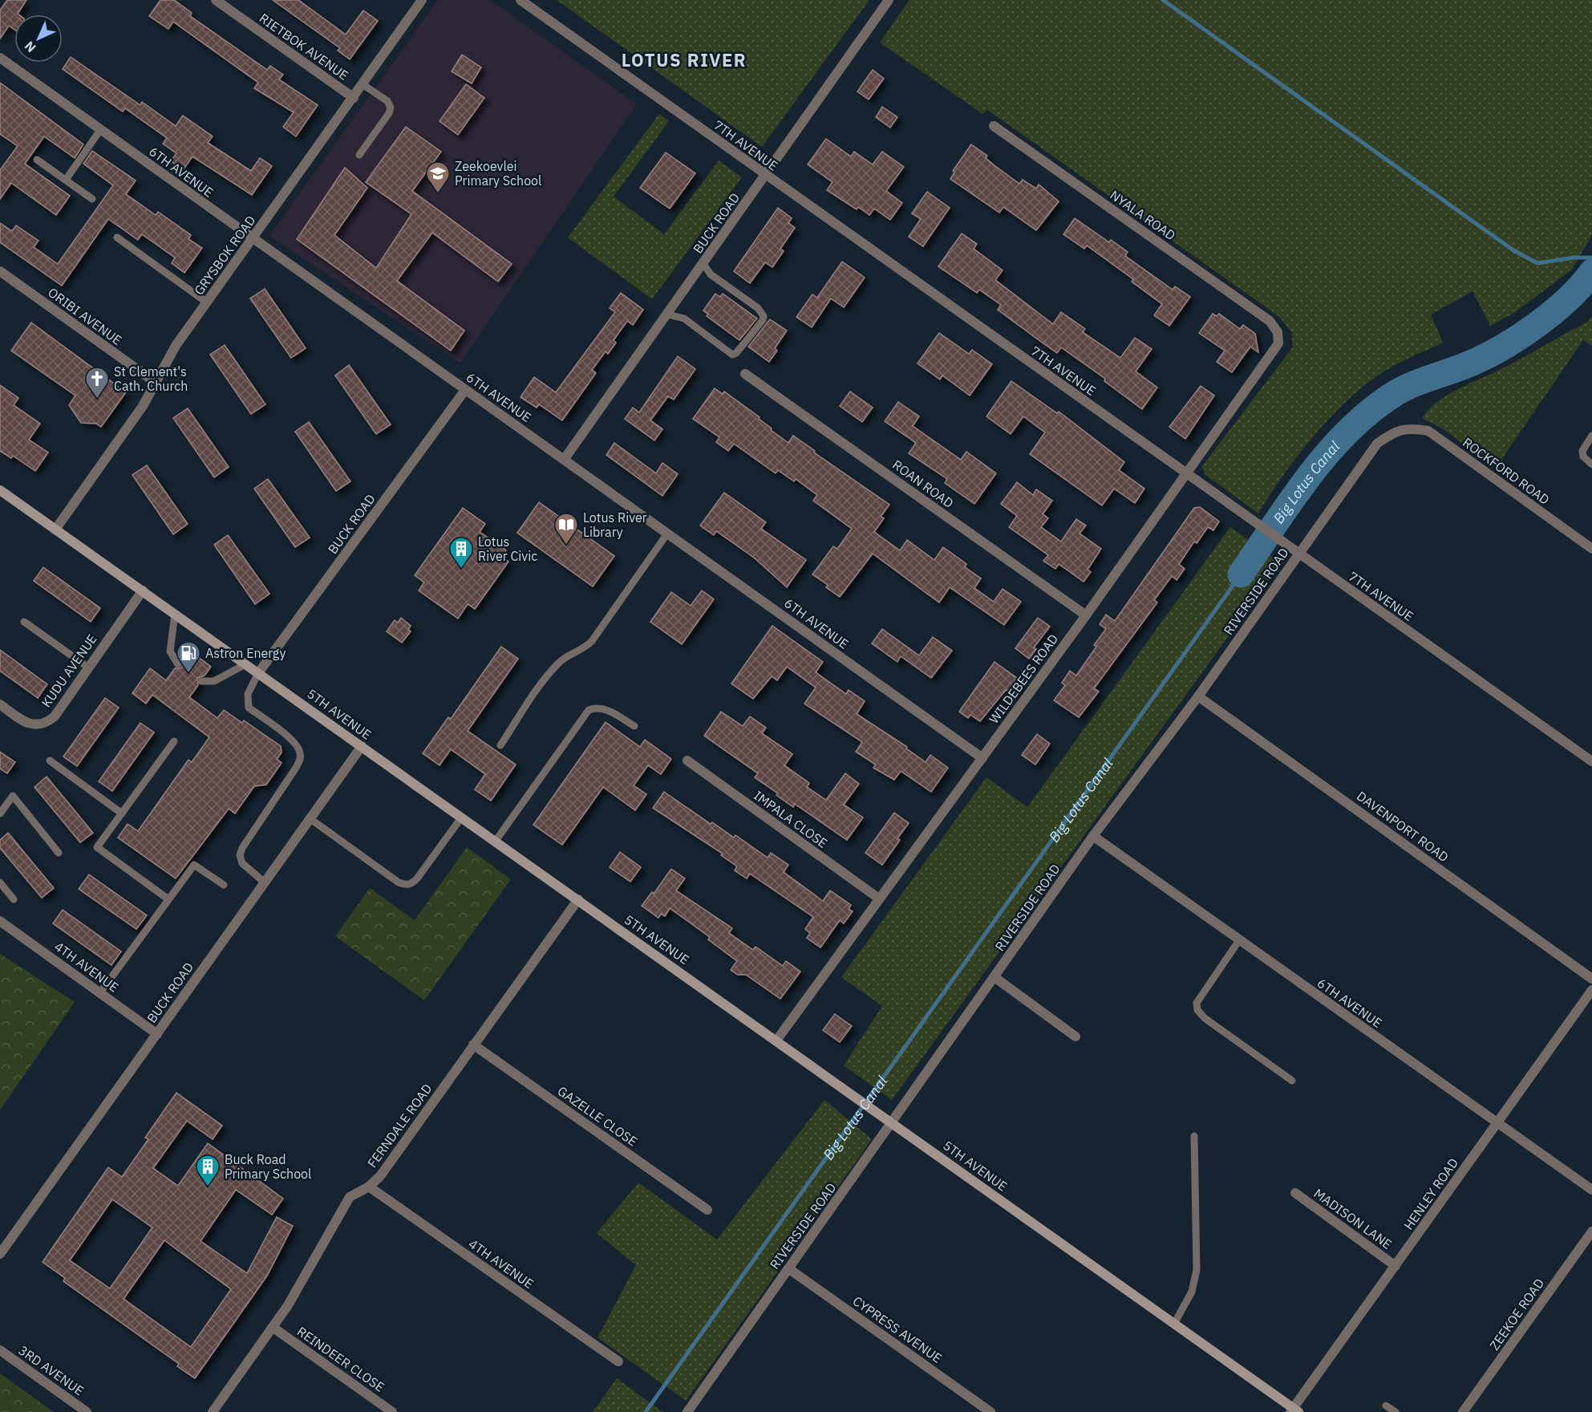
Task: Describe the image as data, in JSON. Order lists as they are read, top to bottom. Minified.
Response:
{"streets":{"main road":["5TH AVENUE"],"street":["RIETBOK AVENUE","7TH AVENUE","6TH AVENUE","NYALA ROAD","BUCK ROAD","GRYSBOK ROAD","ORIBI AVENUE","ROCKFORD ROAD","ROAN ROAD","RIVERSIDE ROAD","KUDU AVENUE","WILDEBEES ROAD","IMPALA CLOSE","DAVENPORT ROAD","4TH AVENUE","GAZELLE CLOSE","FERNDALE ROAD","HENLEY ROAD","MADISON LANE","ZEEKOE ROAD","CYPRESS AVENUE","REINDEER CLOSE","3RD AVENUE"]},"crossings":[["RIETBOK AVENUE","GRYSBOK ROAD"],["7TH AVENUE","BUCK ROAD"],["7TH AVENUE","RIVERSIDE ROAD"],["7TH AVENUE","WILDEBEES ROAD"],["6TH AVENUE","BUCK ROAD"],["6TH AVENUE","GRYSBOK ROAD"],["6TH AVENUE","RIVERSIDE ROAD"],["6TH AVENUE","WILDEBEES ROAD"],["6TH AVENUE","HENLEY ROAD"],["NYALA ROAD","WILDEBEES ROAD"],["BUCK ROAD","5TH AVENUE"],["BUCK ROAD","4TH AVENUE"],["GRYSBOK ROAD","ORIBI AVENUE"],["GRYSBOK ROAD","5TH AVENUE"],["ROCKFORD ROAD","RIVERSIDE ROAD"],["ROAN ROAD","WILDEBEES ROAD"],["RIVERSIDE ROAD","5TH AVENUE"],["RIVERSIDE ROAD","DAVENPORT ROAD"],["RIVERSIDE ROAD","CYPRESS AVENUE"],["KUDU AVENUE","5TH AVENUE"],["WILDEBEES ROAD","5TH AVENUE"],["WILDEBEES ROAD","IMPALA CLOSE"],["5TH AVENUE","FERNDALE ROAD"],["5TH AVENUE","HENLEY ROAD"],["4TH AVENUE","FERNDALE ROAD"],["GAZELLE CLOSE","FERNDALE ROAD"],["FERNDALE ROAD","REINDEER CLOSE"],["HENLEY ROAD","MADISON LANE"]],"districts":["LOTUS RIVER"],"water":["Big Lotus Canal"],"places":{"school or university":["Zeekoevlei Primary School"],"church":["St Clement's Cath. Church"],"library":["Lotus River Library"],"building":["Lotus River Civic","Buck Road Primary School"],"fuel station":["Astron Energy"]},"north":"bottom left"}
